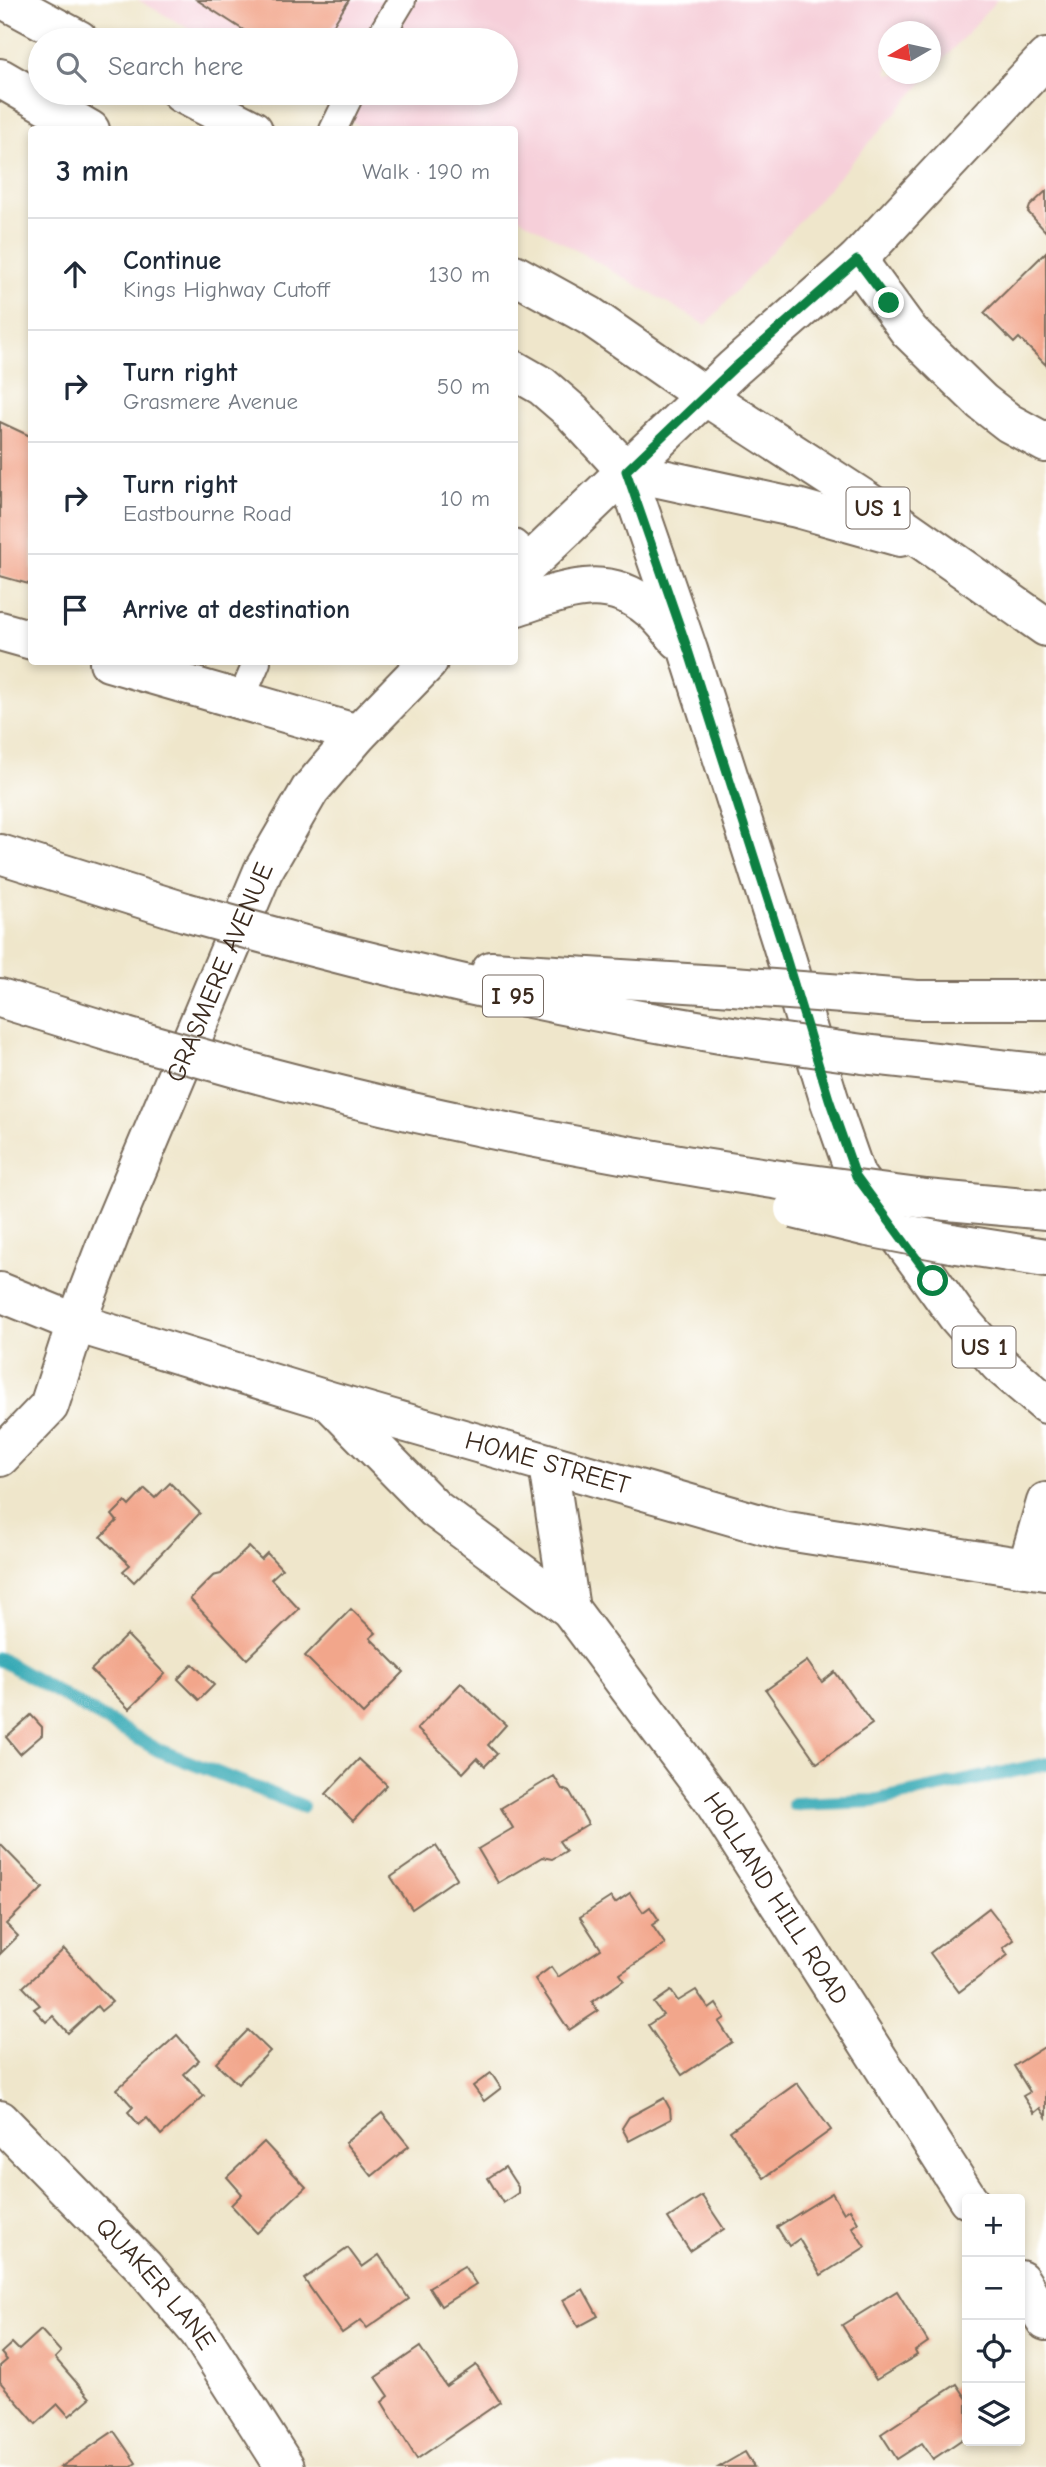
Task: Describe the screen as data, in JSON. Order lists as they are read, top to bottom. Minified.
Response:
{"streets":{"main road":["US 1","GRASMERE AVENUE","I 95","HOME STREET","HOLLAND HILL ROAD","QUAKER LANE"]},"crossings":[["GRASMERE AVENUE","HOME STREET"],["HOME STREET","HOLLAND HILL ROAD"]],"north":"left","page":{"search":"Search here","heading":["3 min","Walk · 190 m"],"list":[["Continue","Kings Highway Cutoff","130 m"],["Turn right","Grasmere Avenue","50 m"],["Turn right","Eastbourne Road","10 m"],"Arrive at destination"],"map_buttons":["+","−"]}}
